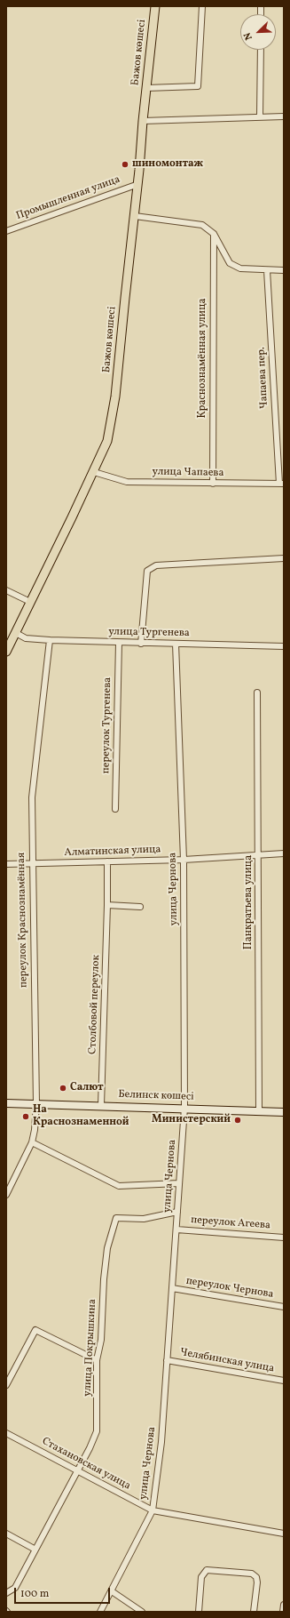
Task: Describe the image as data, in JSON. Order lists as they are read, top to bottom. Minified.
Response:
{"streets":{"main road":["Бажов көшесі","Белинск көшесі"],"street":["Промышленная улица","Краснознамённая улица","Чапаева пер.","улица Чапаева","улица Тургенева","переулок Тургенева","Алматинская улица","улица Чернова","Панкратьева улица","переулок Краснознамённая","Столбовой переулок","переулок Агеева","переулок Чернова","улица Покрышкина","Челябинская улица","Стахановская улица"]},"crossings":[["Бажов көшесі","Промышленная улица"],["Бажов көшесі","улица Чапаева"],["Бажов көшесі","улица Тургенева"],["Краснознамённая улица","улица Чапаева"],["Чапаева пер.","улица Чапаева"],["улица Тургенева","переулок Тургенева"],["улица Тургенева","улица Чернова"],["улица Тургенева","переулок Краснознамённая"],["Алматинская улица","улица Чернова"],["Алматинская улица","Панкратьева улица"],["Алматинская улица","переулок Краснознамённая"],["Алматинская улица","Столбовой переулок"],["улица Чернова","Белинск көшесі"],["улица Чернова","переулок Агеева"],["улица Чернова","переулок Чернова"],["улица Чернова","улица Покрышкина"],["улица Чернова","Челябинская улица"],["улица Чернова","Стахановская улица"],["Панкратьева улица","Белинск көшесі"],["переулок Краснознамённая","Белинск көшесі"],["Столбовой переулок","Белинск көшесі"],["улица Покрышкина","Стахановская улица"]],"places":["шиномонтаж","Салют","На Краснознаменной","Министерский"],"scale_bar":"100 m","north":"bottom left"}
